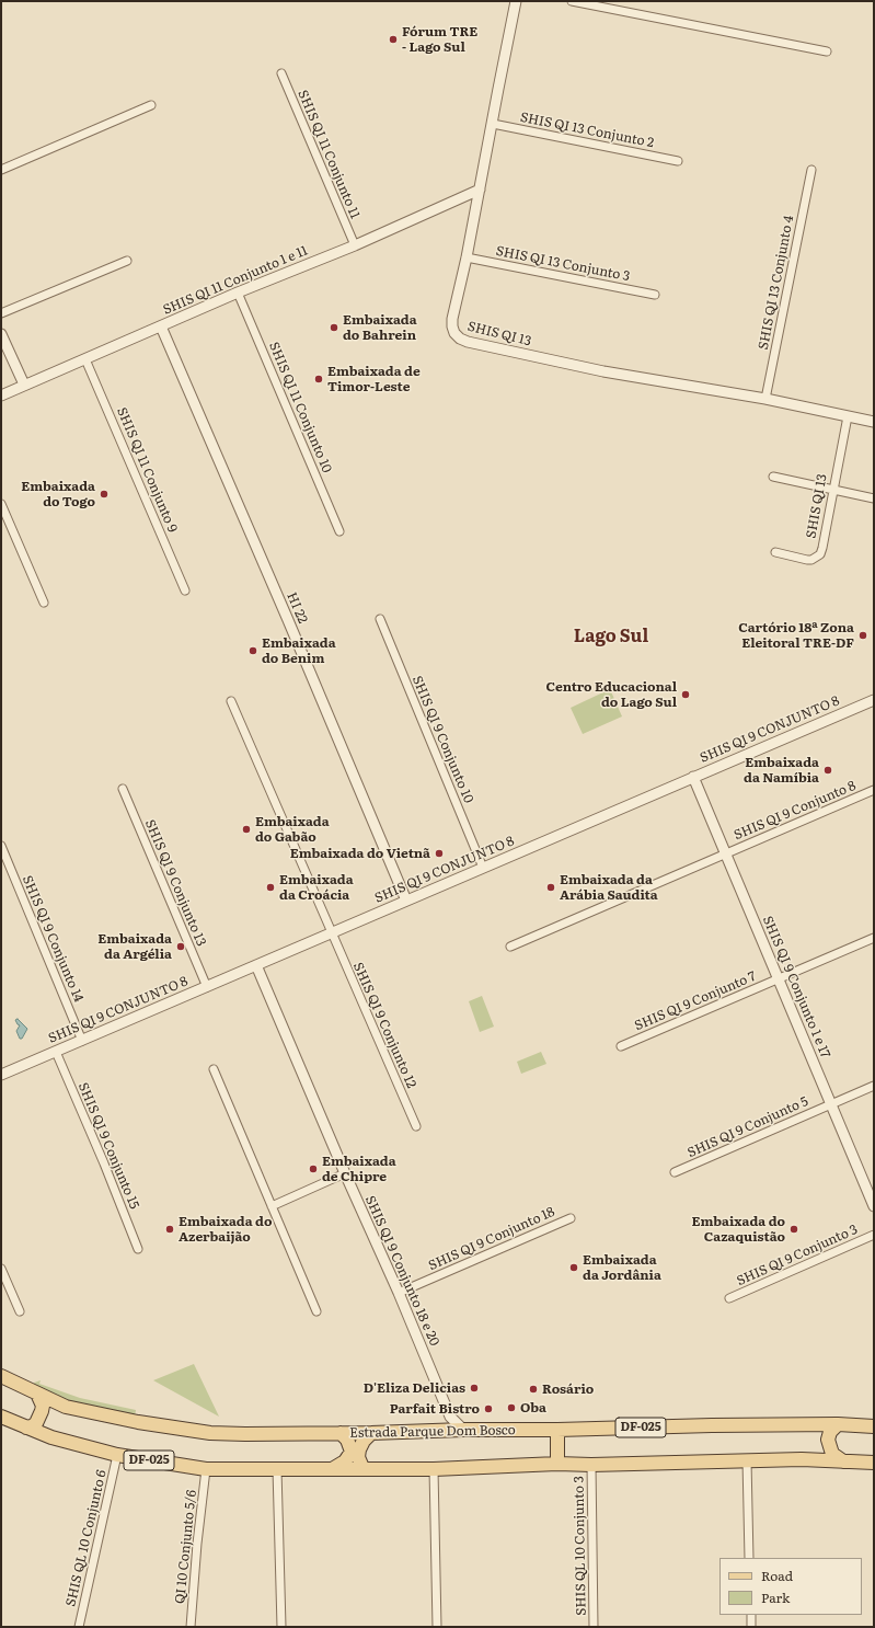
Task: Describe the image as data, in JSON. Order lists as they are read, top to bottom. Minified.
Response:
{"streets":{"main road":["DF-025","Estrada Parque Dom Bosco"],"street":["SHIS QI 13 Conjunto 2","SHIS QI 11 Conjunto 11","SHIS QI 13 Conjunto 3","SHIS QI 11 Conjunto 1 e 11","SHIS QI 13 Conjunto 4","SHIS QI 13","SHIS QI 11 Conjunto 10","SHIS QI 11 Conjunto 9","HI 22","SHIS QI 9 CONJUNTO 8","SHIS QI 9 Conjunto 10","SHIS QI 9 Conjunto 8","SHIS QI 9 Conjunto 13","SHIS QI 9 Conjunto 14","SHIS QI 9 Conjunto 1 e 17","SHIS QI 9 Conjunto 7","SHIS QI 9 Conjunto 12","SHIS QI 9 Conjunto 5","SHIS QI 9 Conjunto 15","SHIS QI 9 Conjunto 18","SHIS QI 9 Conjunto 3","SHIS QI 9 Conjunto 18 e 20","SHIS QL 10 Conjunto 6","SHIS QL 10 Conjunto 3","QI 10 Conjunto 5/6"]},"crossings":[["SHIS QI 13 Conjunto 2","SHIS QI 13"],["SHIS QI 11 Conjunto 11","SHIS QI 11 Conjunto 1 e 11"],["SHIS QI 13 Conjunto 3","SHIS QI 13"],["SHIS QI 11 Conjunto 1 e 11","SHIS QI 13"],["SHIS QI 11 Conjunto 1 e 11","SHIS QI 11 Conjunto 10"],["SHIS QI 11 Conjunto 1 e 11","SHIS QI 11 Conjunto 9"],["SHIS QI 11 Conjunto 1 e 11","HI 22"],["SHIS QI 13 Conjunto 4","SHIS QI 13"],["HI 22","SHIS QI 9 CONJUNTO 8"],["SHIS QI 9 CONJUNTO 8","SHIS QI 9 Conjunto 10"],["SHIS QI 9 CONJUNTO 8","SHIS QI 9 Conjunto 13"],["SHIS QI 9 CONJUNTO 8","SHIS QI 9 Conjunto 14"],["SHIS QI 9 CONJUNTO 8","SHIS QI 9 Conjunto 1 e 17"],["SHIS QI 9 CONJUNTO 8","SHIS QI 9 Conjunto 12"],["SHIS QI 9 CONJUNTO 8","SHIS QI 9 Conjunto 15"],["SHIS QI 9 CONJUNTO 8","SHIS QI 9 Conjunto 18 e 20"],["SHIS QI 9 Conjunto 8","SHIS QI 9 Conjunto 1 e 17"],["SHIS QI 9 Conjunto 1 e 17","SHIS QI 9 Conjunto 7"],["SHIS QI 9 Conjunto 1 e 17","SHIS QI 9 Conjunto 5"],["SHIS QI 9 Conjunto 18","SHIS QI 9 Conjunto 18 e 20"],["SHIS QI 9 Conjunto 18 e 20","Estrada Parque Dom Bosco"],["DF-025","SHIS QL 10 Conjunto 6"],["DF-025","SHIS QL 10 Conjunto 3"],["DF-025","QI 10 Conjunto 5/6"]],"districts":["Lago Sul"],"places":["Fórum TRE - Lago Sul","Embaixada do Bahrein","Embaixada de Timor-Leste","Embaixada do Togo","Cartório 18ª Zona Eleitoral TRE-DF","Embaixada do Benim","Centro Educacional do Lago Sul","Embaixada da Namíbia","Embaixada do Gabão","Embaixada do Vietnã","Embaixada da Croácia","Embaixada da Arábia Saudita","Embaixada da Argélia","Embaixada de Chipre","Embaixada do Azerbaijão","Embaixada do Cazaquistão","Embaixada da Jordânia","D'Eliza Delicias","Rosário","Oba","Parfait Bistro"],"legend":["Road","Park"]}
